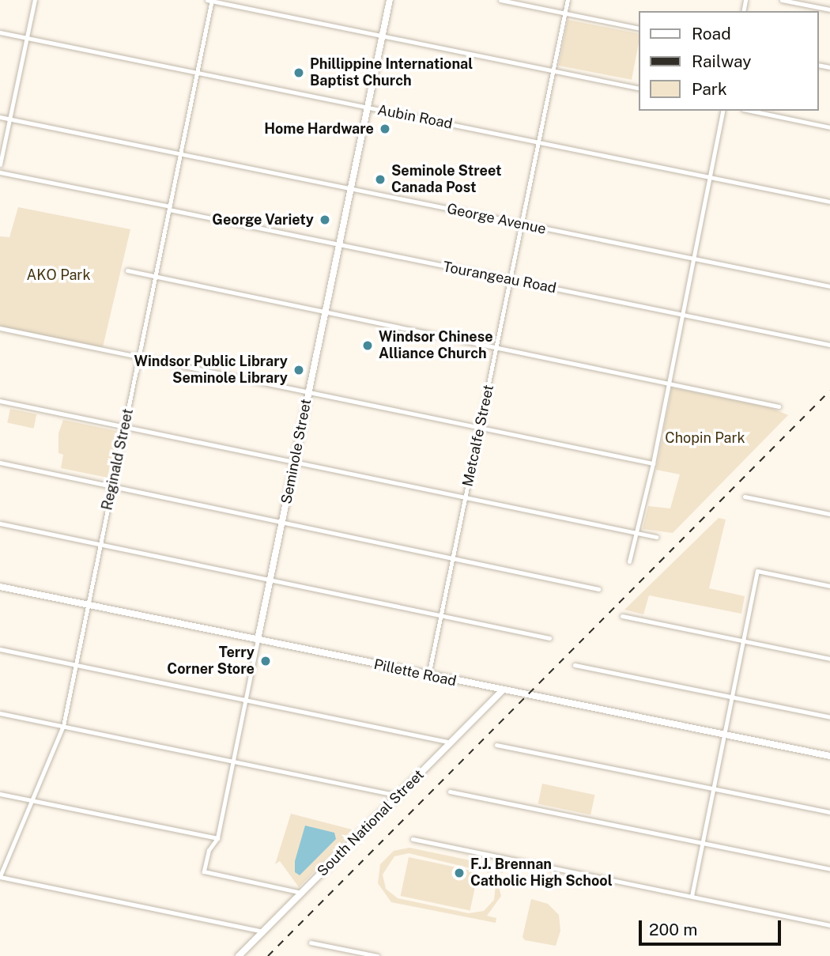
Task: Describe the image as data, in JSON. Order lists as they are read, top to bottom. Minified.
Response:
{"streets":{"street":["Aubin Road","George Avenue","Tourangeau Road","Metcalfe Street","Seminole Street","Reginald Street","Pillette Road","South National Street"]},"crossings":[["Aubin Road","Metcalfe Street"],["Aubin Road","Seminole Street"],["Aubin Road","Reginald Street"],["George Avenue","Metcalfe Street"],["George Avenue","Seminole Street"],["George Avenue","Reginald Street"],["Tourangeau Road","Metcalfe Street"],["Tourangeau Road","Seminole Street"],["Tourangeau Road","Reginald Street"],["Metcalfe Street","Pillette Road"],["Seminole Street","Pillette Road"],["Seminole Street","South National Street"],["Reginald Street","Pillette Road"],["Pillette Road","South National Street"]],"parks":["AKO Park","Chopin Park"],"places":["Phillippine International Baptist Church","Home Hardware","Seminole Street Canada Post","George Variety","Windsor Chinese Alliance Church","Windsor Public Library Seminole Library","Terry Corner Store","F.J. Brennan Catholic High School"],"legend":["Road","Railway","Park"],"scale_bar":"200 m"}
